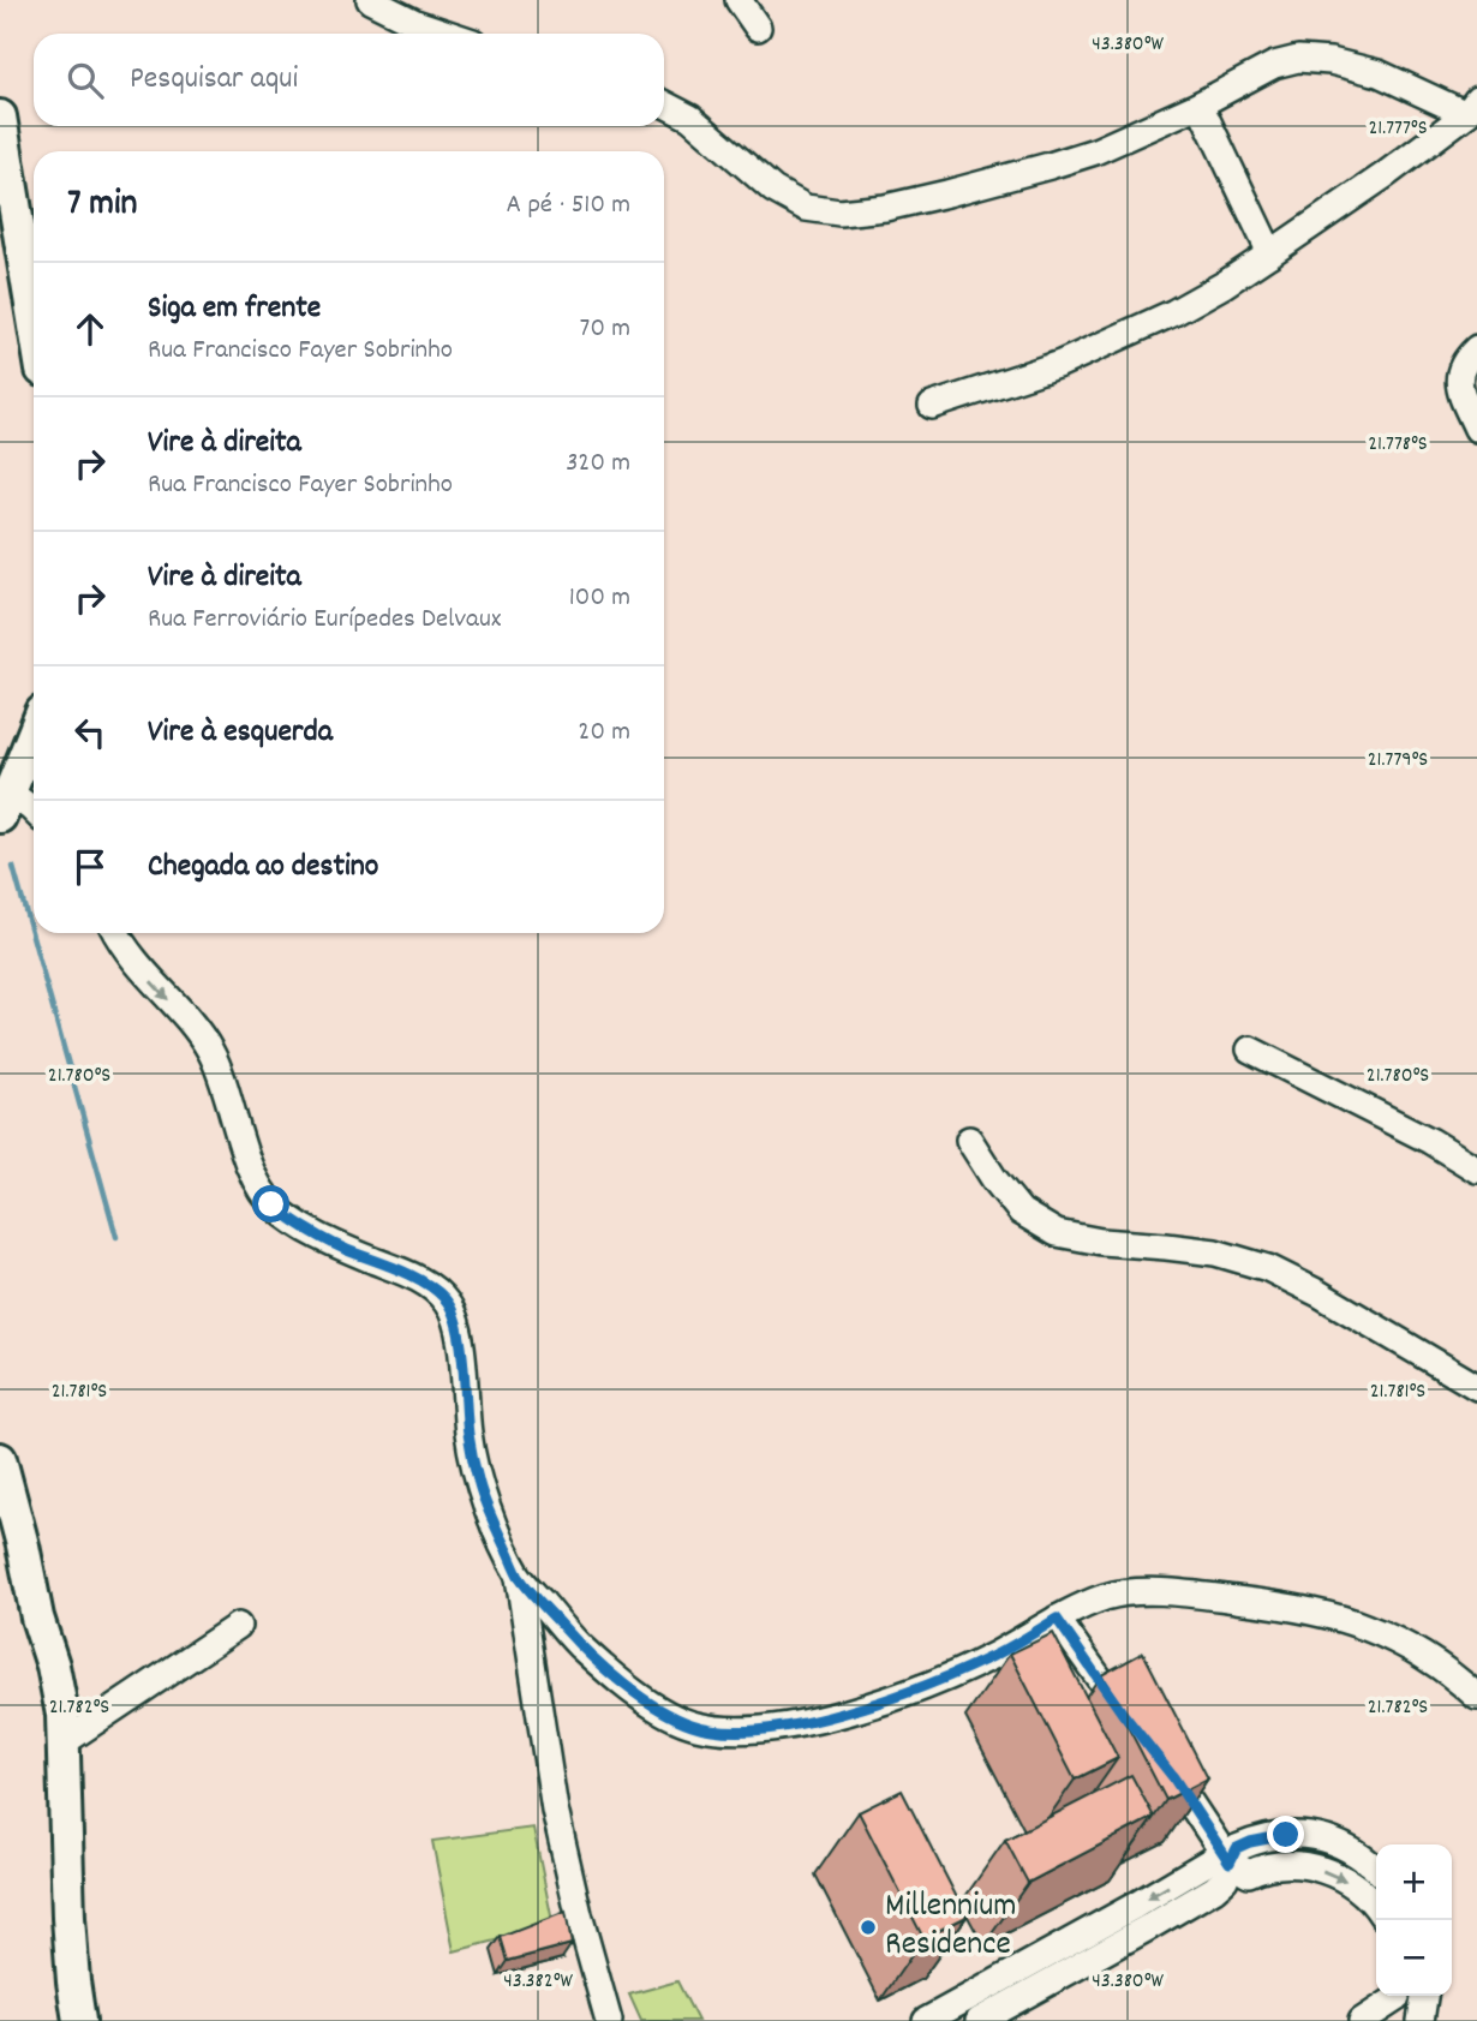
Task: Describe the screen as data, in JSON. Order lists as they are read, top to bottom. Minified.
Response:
{"places":["Millennium Residence"],"page":{"search":"Pesquisar aqui","heading":["7 min","A pé · 510 m"],"list":[["Siga em frente","Rua Francisco Fayer Sobrinho","70 m"],["Vire à direita","Rua Francisco Fayer Sobrinho","320 m"],["Vire à direita","Rua Ferroviário Eurípedes Delvaux","100 m"],["Vire à esquerda","20 m"],"Chegada ao destino"],"map_buttons":["+","−"]},"coordinates":["43.380°W","21.777°S","21.778°S","21.779°S","21.780°S","21.781°S","21.782°S","43.382°W"]}
